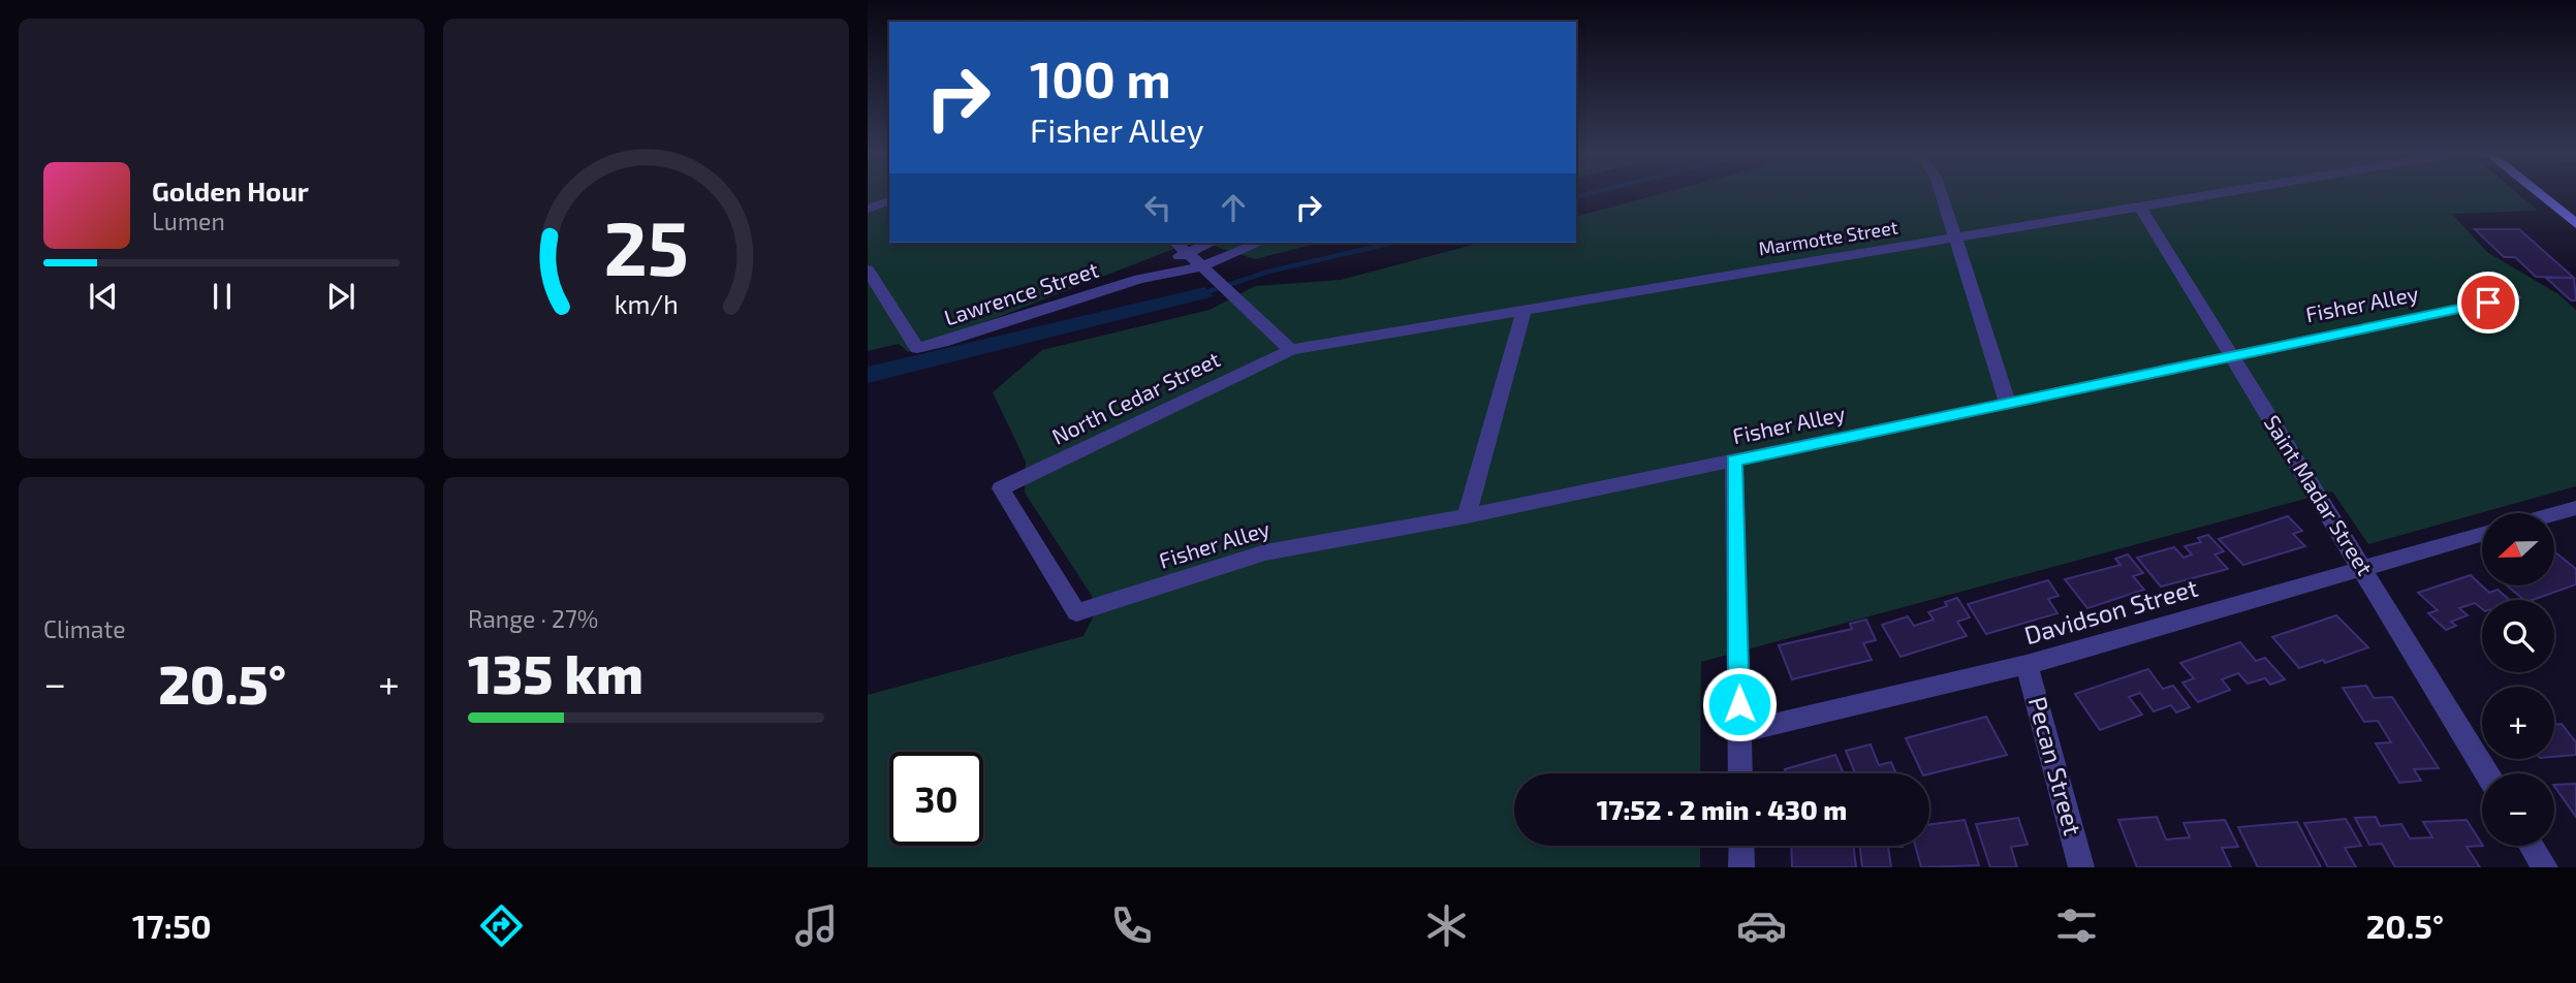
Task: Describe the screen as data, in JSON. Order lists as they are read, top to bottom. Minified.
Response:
{"streets":{"street":["Marmotte Street","Lawrence Street","Fisher Alley","North Cedar Street","Saint Madar Street","Davidson Street","Pecan Street"]},"crossings":[["Marmotte Street","North Cedar Street"],["Marmotte Street","Saint Madar Street"],["Fisher Alley","North Cedar Street"],["Fisher Alley","Saint Madar Street"],["Saint Madar Street","Davidson Street"],["Davidson Street","Pecan Street"]],"north":"left","page":{"turn":["100 m","Fisher Alley"],"song":["Golden Hour","Lumen"],"tile":["Climate",["Range · 27%","135 km"]],"map_buttons":["+","−"],"heat":["−","20.5°","+"],"limit":"30","trip":"17:52 · 2 min · 430 m","tabs":["17:50","20.5°"],"gauge":["25","km/h"]}}
